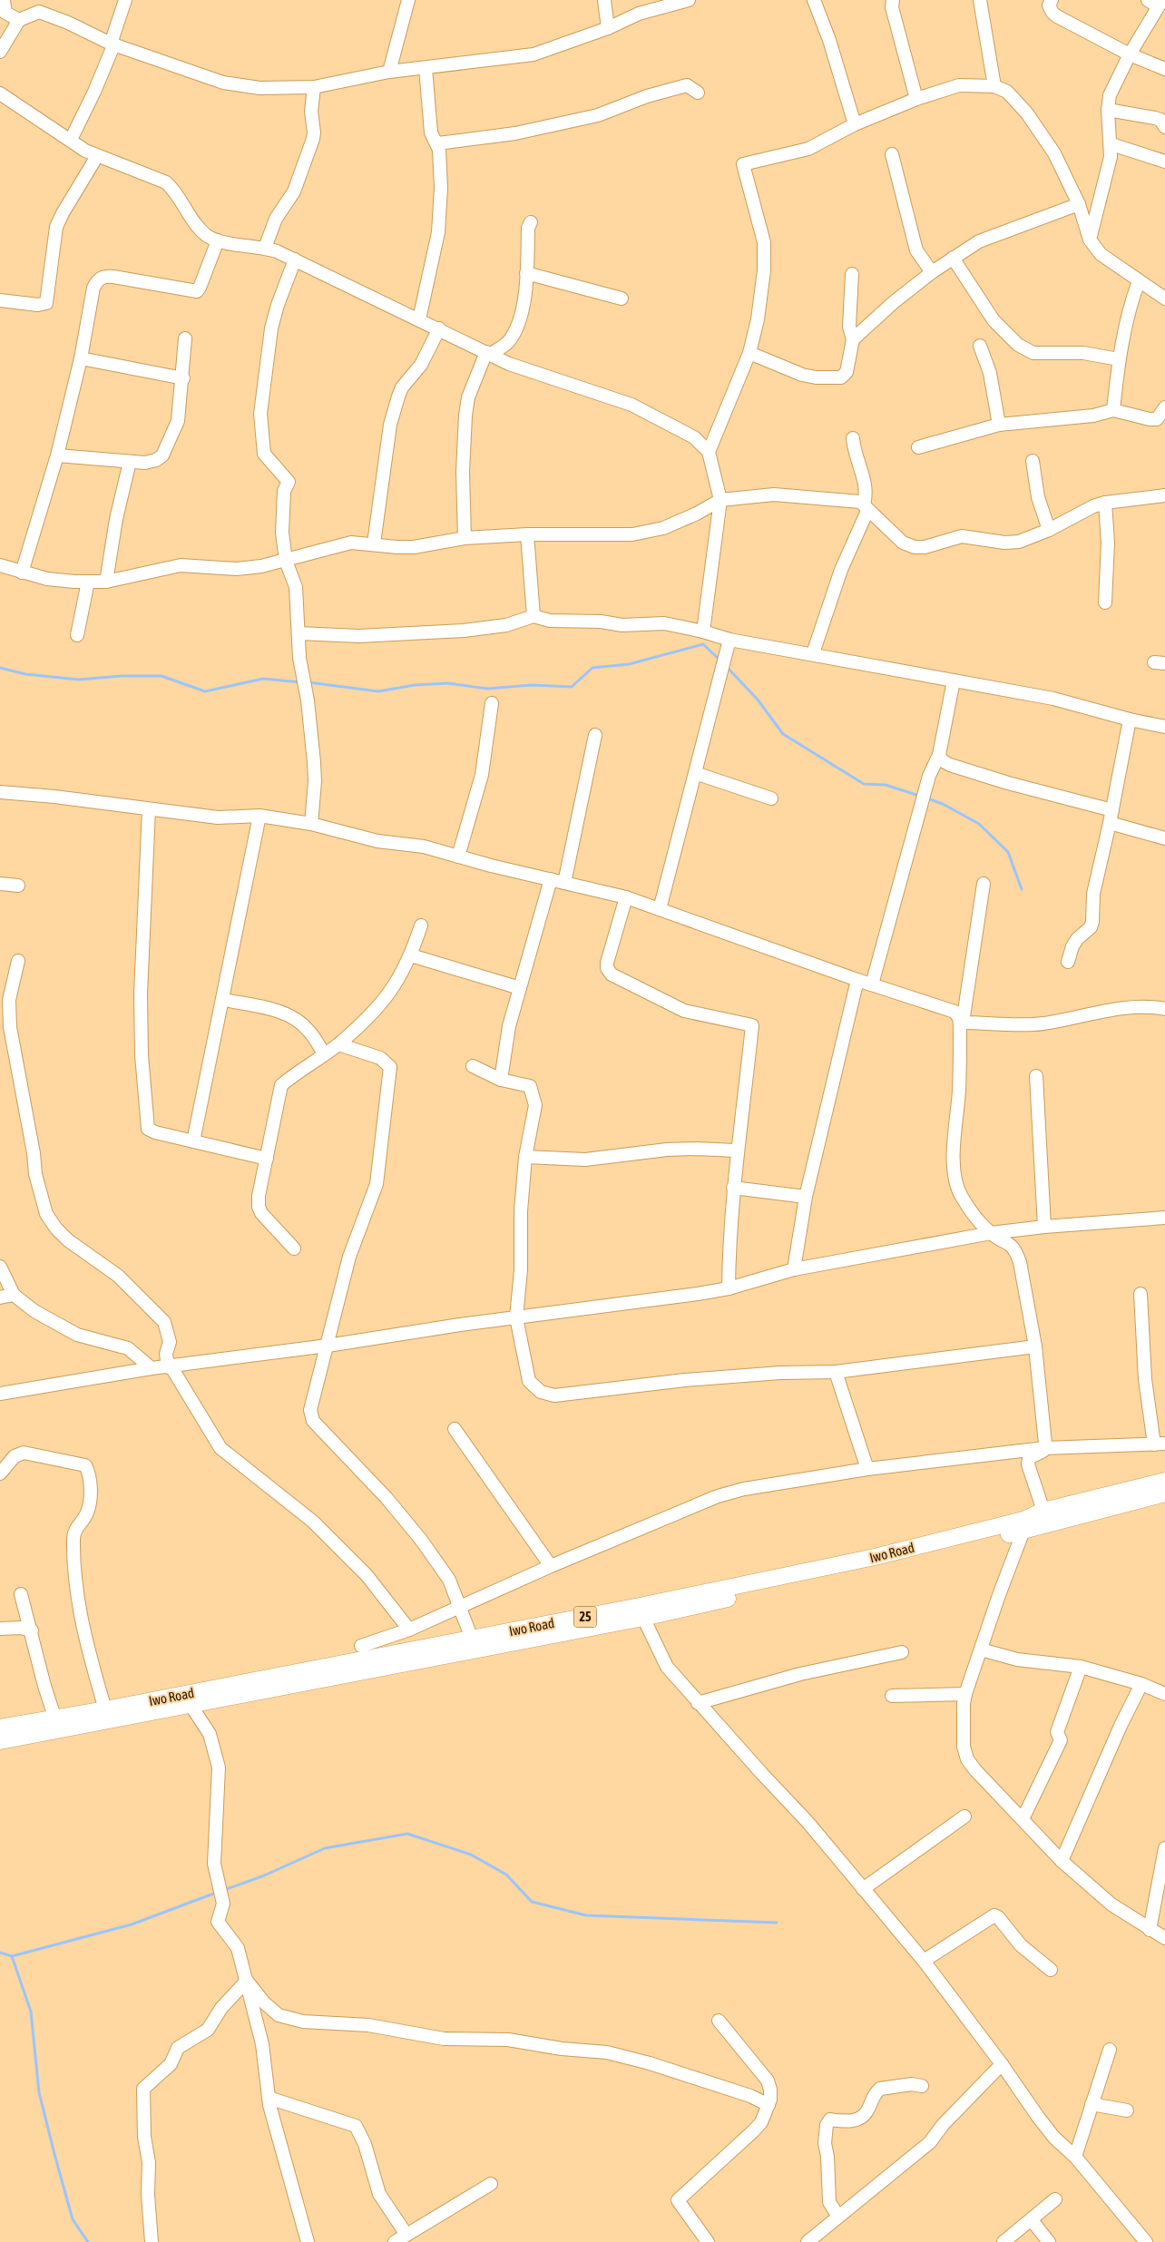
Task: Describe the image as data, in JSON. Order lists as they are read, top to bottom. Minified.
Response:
{"streets":{"main road":["Iwo Road","25"]}}
